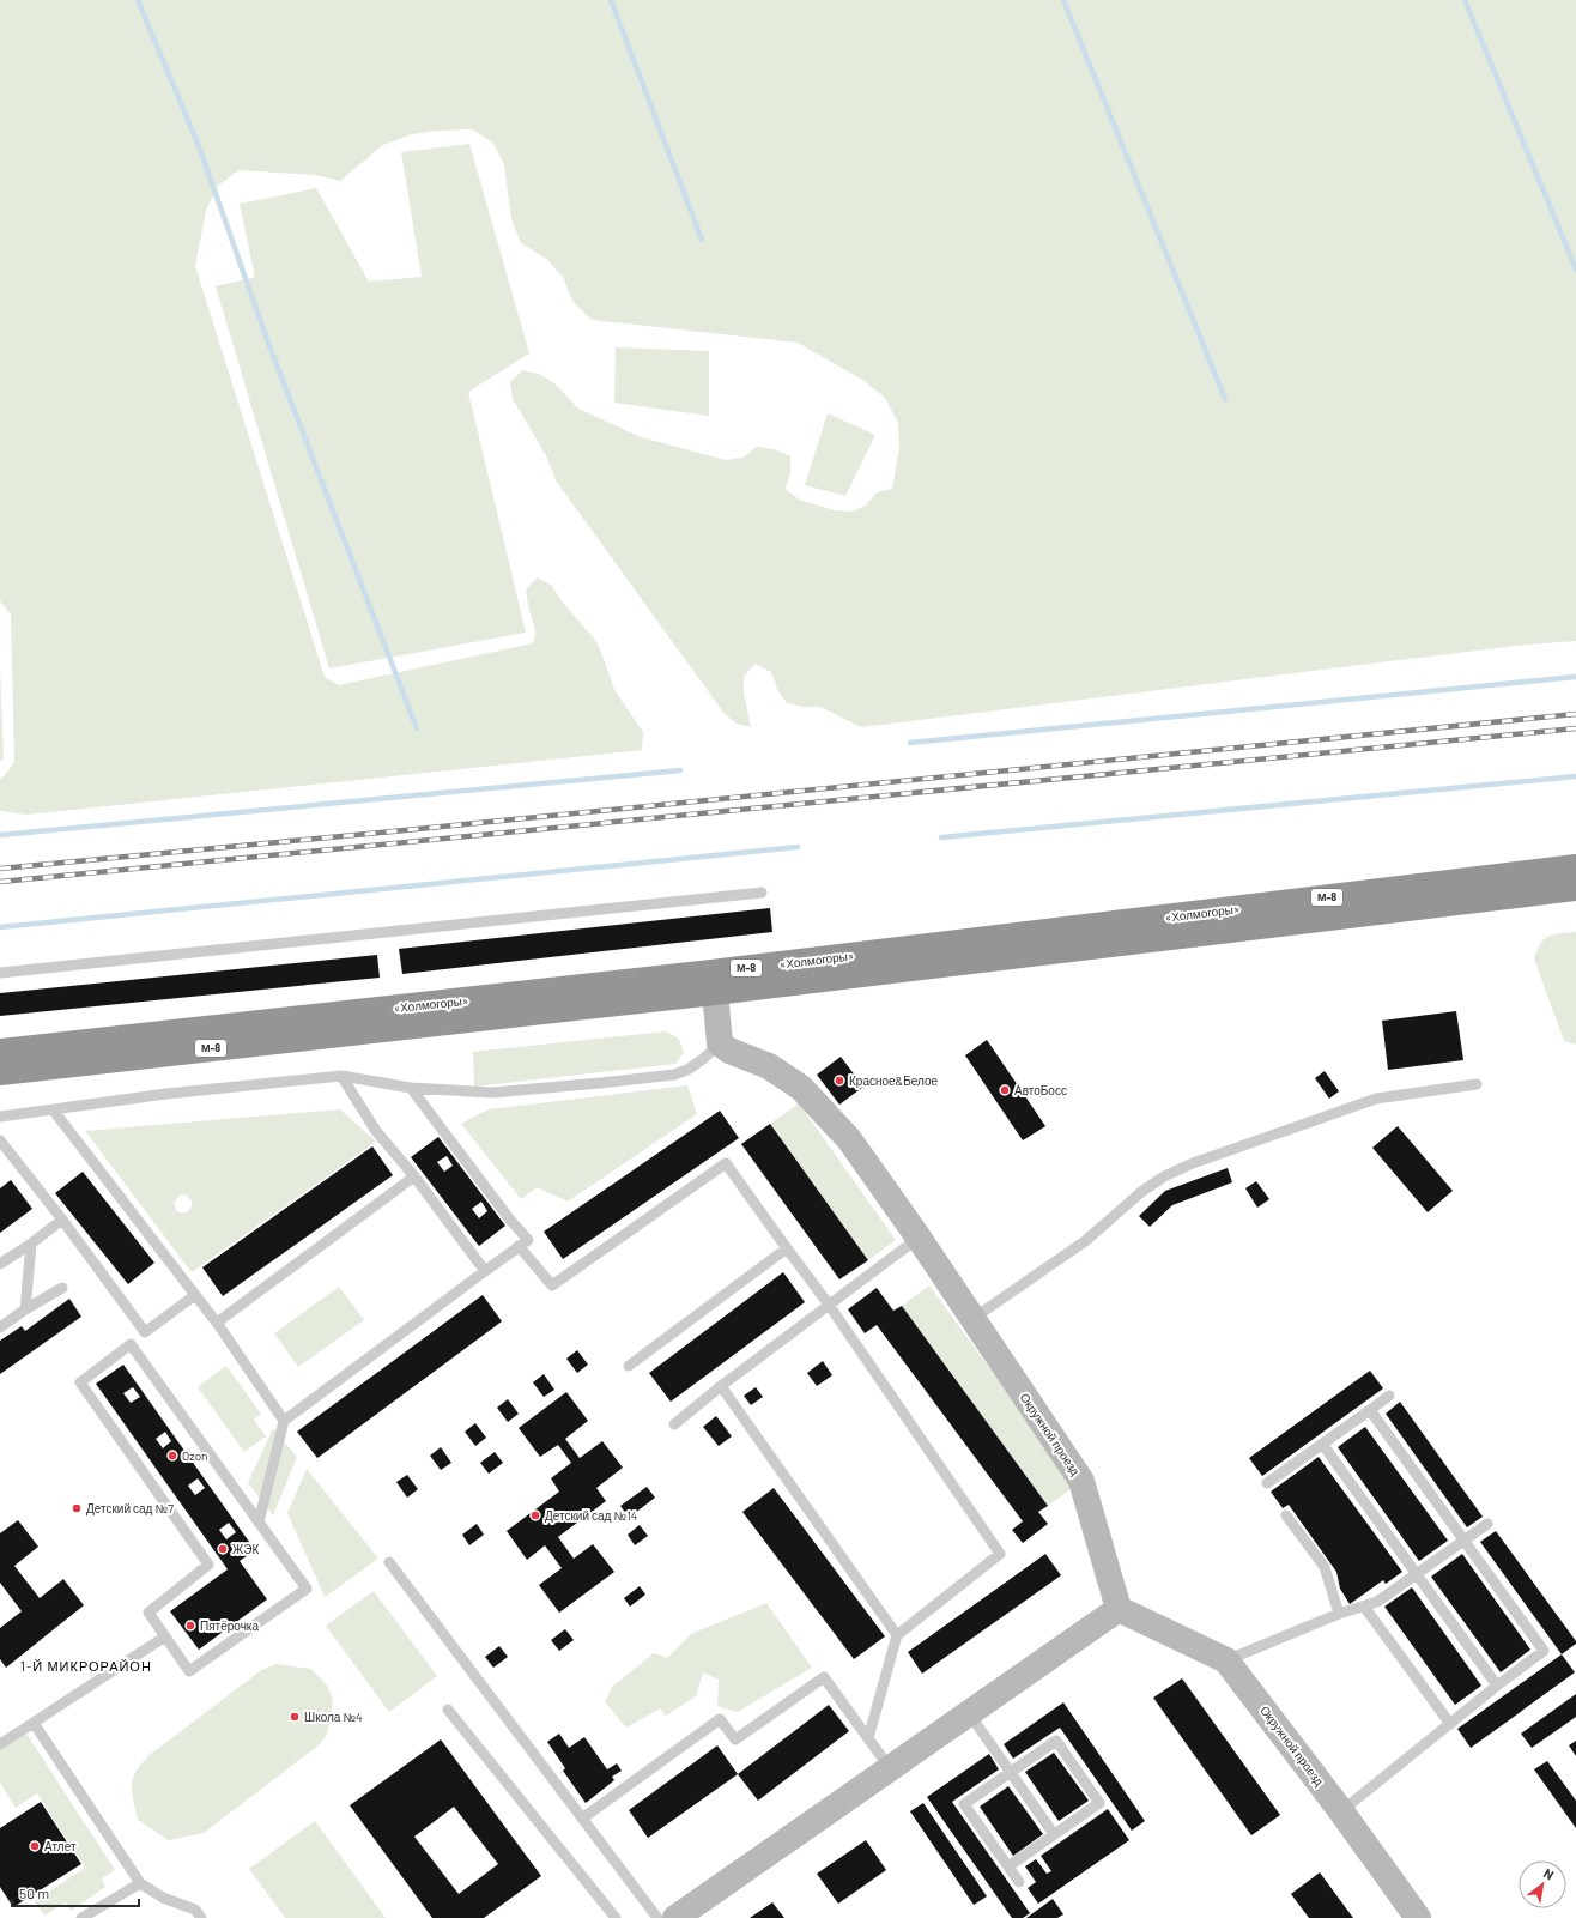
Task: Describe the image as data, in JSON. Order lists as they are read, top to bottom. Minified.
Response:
{"streets":{"highway":["М-8","«Холмогоры»"],"street":["Окружной проезд"]},"districts":["1-Й МИКРОРАЙОН"],"places":["Красное&Белое","АвтоБосс","Ozon","Детский сад №7","Детский сад №14","ЖЭК","Пятёрочка","Школа №4","Атлет"],"scale_bar":"50 m","north":"top right"}
